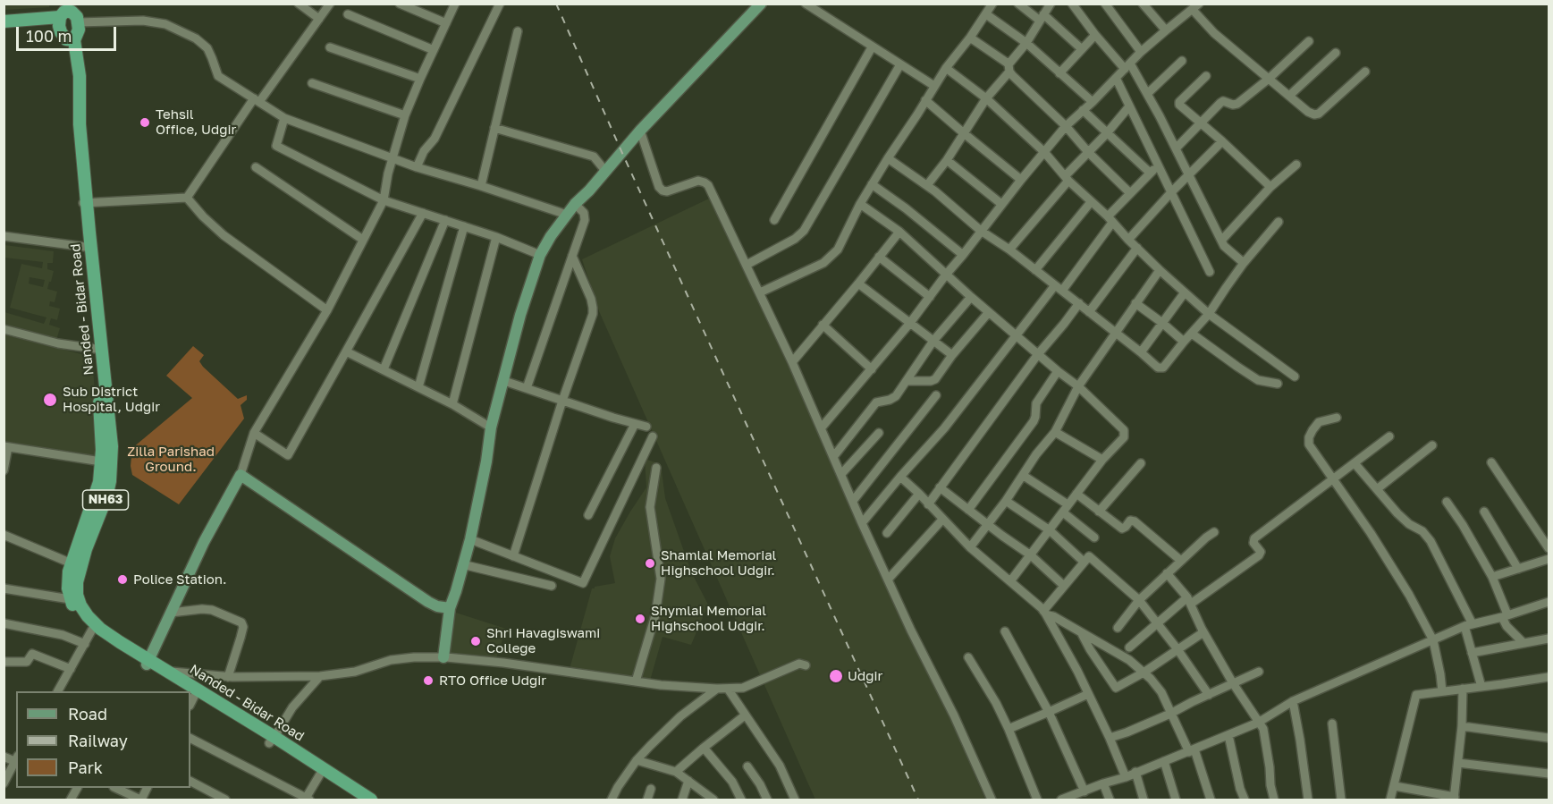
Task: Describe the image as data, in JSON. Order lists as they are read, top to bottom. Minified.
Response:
{"streets":{"highway":["Nanded - Bidar Road","NH63"]},"crossings":[["Nanded - Bidar Road","NH63"]],"parks":["Zilla Parishad Ground."],"places":["Tehsil Office, Udgir","Sub District Hospital, Udgir","Shamlal Memorial Highschool Udgir.","Police Station.","Shymlal Memorial Highschool Udgir.","Shri Havagiswami College","Udgir","RTO Office Udgir"],"legend":["Road","Railway","Park"],"scale_bar":"100 m"}
